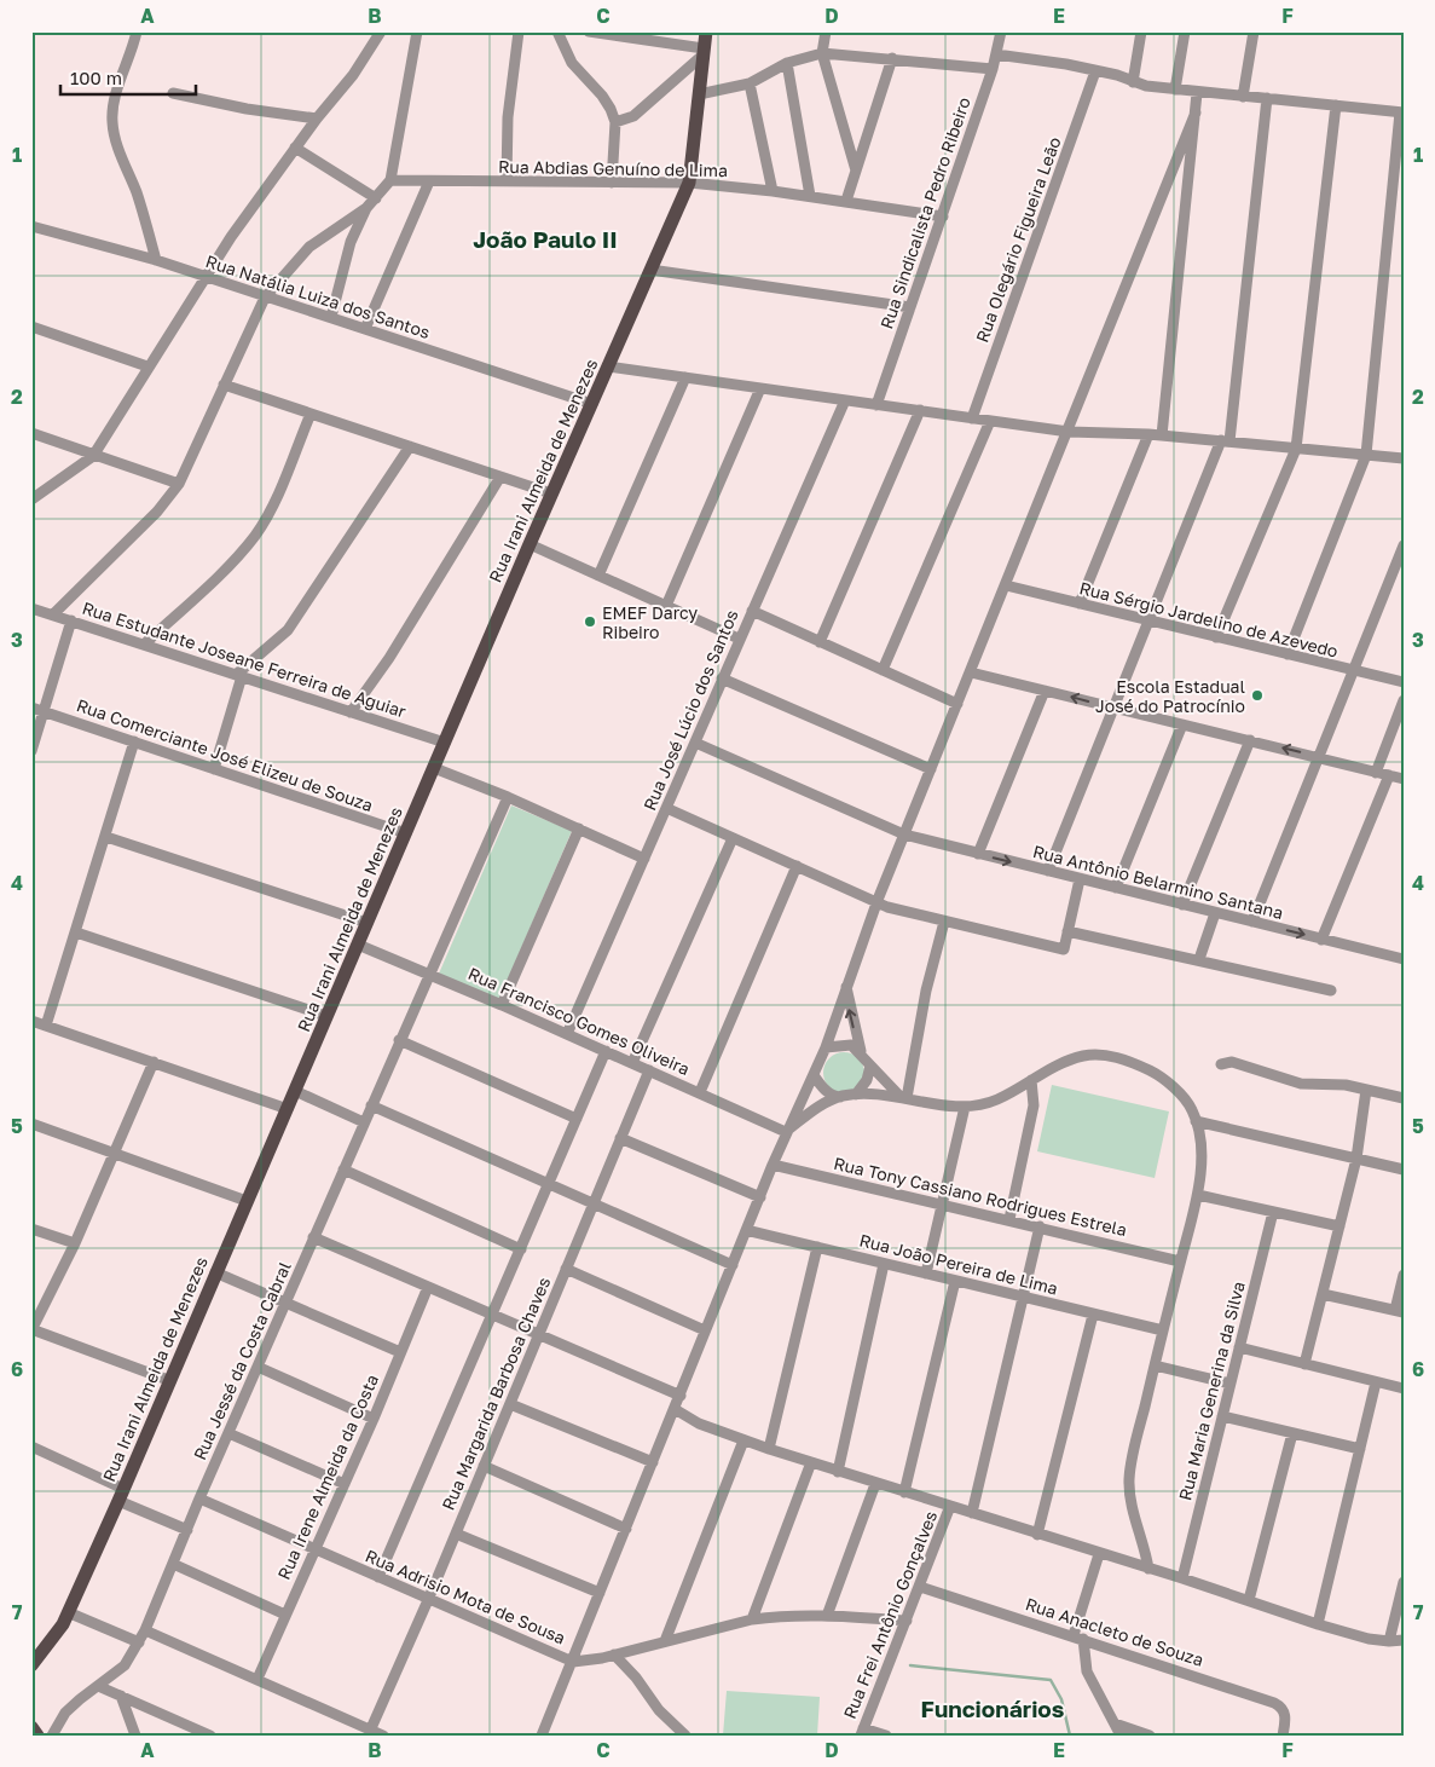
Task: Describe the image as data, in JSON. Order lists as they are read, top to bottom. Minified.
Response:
{"streets":{"main road":["Rua Irani Almeida de Menezes"],"street":["Rua Abdias Genuíno de Lima","Rua Sindicalista Pedro Ribeiro","Rua Olegário Figueira Leão","Rua Natália Luiza dos Santos","Rua Sérgio Jardelino de Azevedo","Rua Estudante Joseane Ferreira de Aguiar","Rua José Lúcio dos Santos","Rua Comerciante José Elizeu de Souza","Rua Antônio Belarmino Santana","Rua Francisco Gomes Oliveira","Rua Tony Cassiano Rodrigues Estrela","Rua João Pereira de Lima","Rua Jessé da Costa Cabral","Rua Maria Generina da Silva","Rua Margarida Barbosa Chaves","Rua Irene Almeida da Costa","Rua Adrisio Mota de Sousa","Rua Frei Antônio Gonçalves","Rua Anacleto de Souza"]},"crossings":[["Rua Abdias Genuíno de Lima","Rua Sindicalista Pedro Ribeiro"],["Rua Abdias Genuíno de Lima","Rua Irani Almeida de Menezes"],["Rua Natália Luiza dos Santos","Rua Irani Almeida de Menezes"],["Rua Irani Almeida de Menezes","Rua Estudante Joseane Ferreira de Aguiar"],["Rua Irani Almeida de Menezes","Rua Comerciante José Elizeu de Souza"],["Rua Irani Almeida de Menezes","Rua Francisco Gomes Oliveira"],["Rua José Lúcio dos Santos","Rua Antônio Belarmino Santana"],["Rua José Lúcio dos Santos","Rua Francisco Gomes Oliveira"],["Rua Francisco Gomes Oliveira","Rua Jessé da Costa Cabral"],["Rua Francisco Gomes Oliveira","Rua Margarida Barbosa Chaves"],["Rua Jessé da Costa Cabral","Rua Adrisio Mota de Sousa"],["Rua Margarida Barbosa Chaves","Rua Adrisio Mota de Sousa"],["Rua Irene Almeida da Costa","Rua Adrisio Mota de Sousa"],["Rua Adrisio Mota de Sousa","Rua Frei Antônio Gonçalves"],["Rua Frei Antônio Gonçalves","Rua Anacleto de Souza"]],"districts":["João Paulo II","Funcionários"],"places":["EMEF Darcy Ribeiro","Escola Estadual José do Patrocínio"],"scale_bar":"100 m","grid":{"columns":["A","B","C","D","E","F"],"rows":["1","2","3","4","5","6","7"]}}
